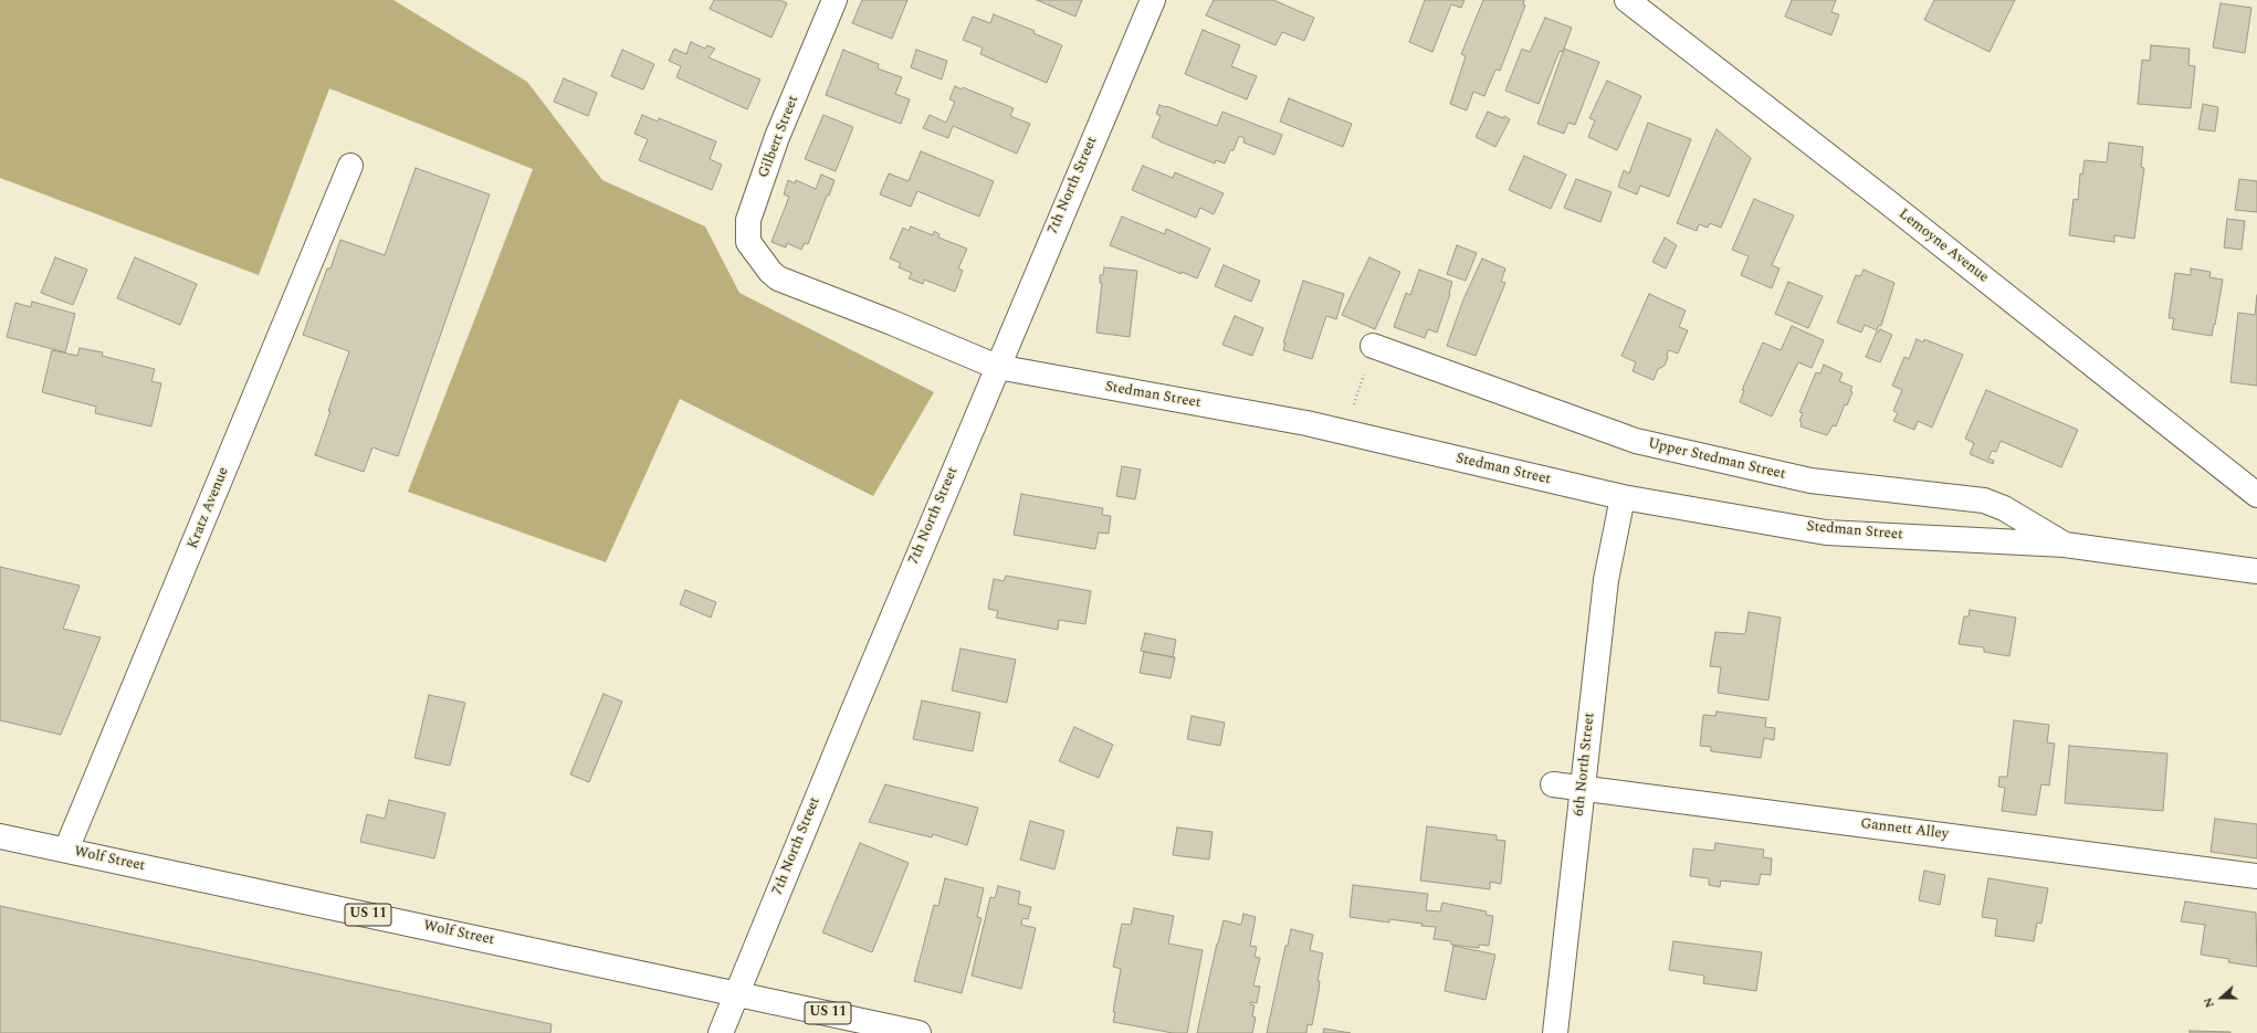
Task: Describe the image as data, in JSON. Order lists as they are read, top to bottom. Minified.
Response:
{"streets":{"street":["Gilbert Street","7th North Street","Lemoyne Avenue","Stedman Street","Upper Stedman Street","Kratz Avenue","6th North Street","Gannett Alley","Wolf Street","US 11"]},"crossings":[["Gilbert Street","Stedman Street"],["7th North Street","Stedman Street"],["7th North Street","Wolf Street"],["Stedman Street","Upper Stedman Street"],["Stedman Street","6th North Street"],["Kratz Avenue","Wolf Street"],["6th North Street","Gannett Alley"]],"north":"left"}
